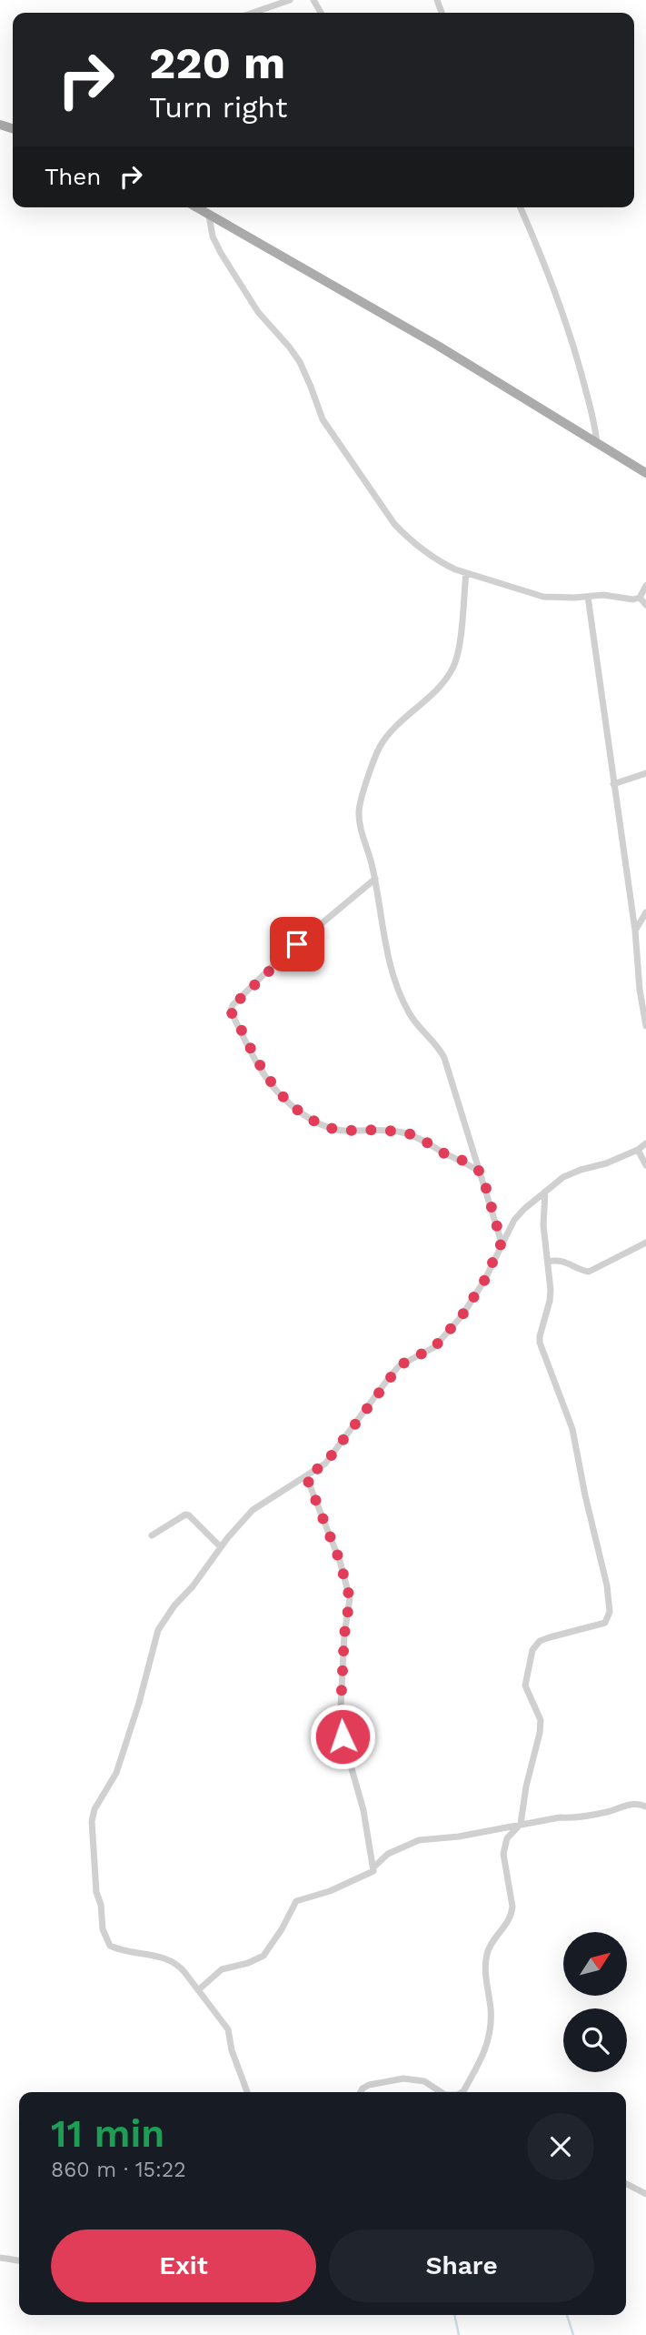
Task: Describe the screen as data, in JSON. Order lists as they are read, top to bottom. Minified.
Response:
{"north":"top right","page":{"turn":["220 m","Turn right"],"then":"Then","heading":["11 min","860 m · 15:22"],"buttons":["Exit","Share"]}}
